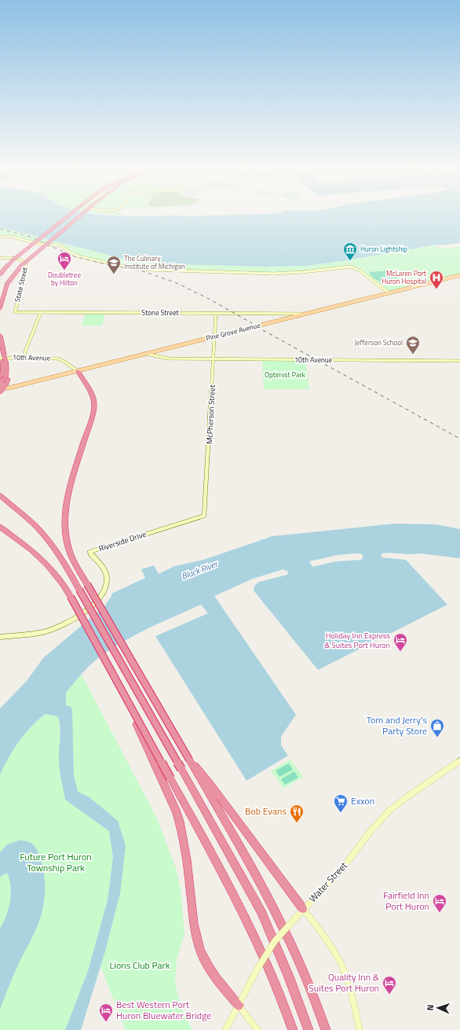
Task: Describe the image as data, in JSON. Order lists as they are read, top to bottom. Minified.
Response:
{"streets":{"main road":["Pine Grove Avenue"],"street":["State Street","Stone Street","10th Avenue","McPherson Street","Riverside Drive","Water Street"]},"crossings":[["State Street","Stone Street"],["Stone Street","Pine Grove Avenue"],["Stone Street","McPherson Street"],["Pine Grove Avenue","10th Avenue"],["Pine Grove Avenue","McPherson Street"],["10th Avenue","McPherson Street"],["McPherson Street","Riverside Drive"]],"water":["Black River"],"parks":["Optimist Park","Future Port Huron Township Park","Lions Club Park"],"places":{"museum":["Huron Lightship"],"hotel":["Doubletree by Hilton","Holiday Inn Express & Suites Port Huron","Fairfield Inn Port Huron","Quality Inn & Suites Port Huron","Best Western Port Huron Bluewater Bridge"],"school or university":["The Culinary Institute of Michigan","Jefferson School"],"hospital":["McLaren Port Huron Hospital"],"shop":["Tom and Jerry's Party Store"],"supermarket":["Exxon"],"restaurant":["Bob Evans"]},"north":"left"}
